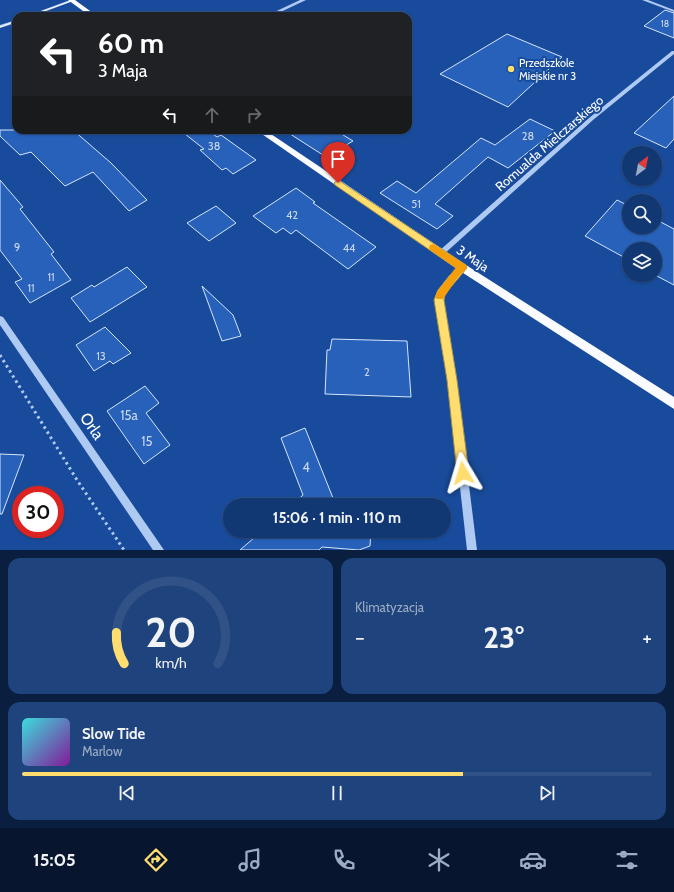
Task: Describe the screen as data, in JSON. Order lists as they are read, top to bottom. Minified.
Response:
{"streets":{"main road":["3 Maja"],"street":["Romualda Mielczarskiego","Orla"]},"crossings":[["Romualda Mielczarskiego","3 Maja"]],"places":["Przedszkole Miejskie nr 3"],"house_numbers":["18","28","38","51","42","9","44","11","11","13","2","15a","15","4"],"north":"top right","page":{"turn":["60 m","3 Maja"],"limit":"30","trip":"15:06 · 1 min · 110 m","tile":"Klimatyzacja","heat":["−","23°","+"],"song":["Slow Tide","Marlow"],"tabs":"15:05","gauge":["20","km/h"]}}
